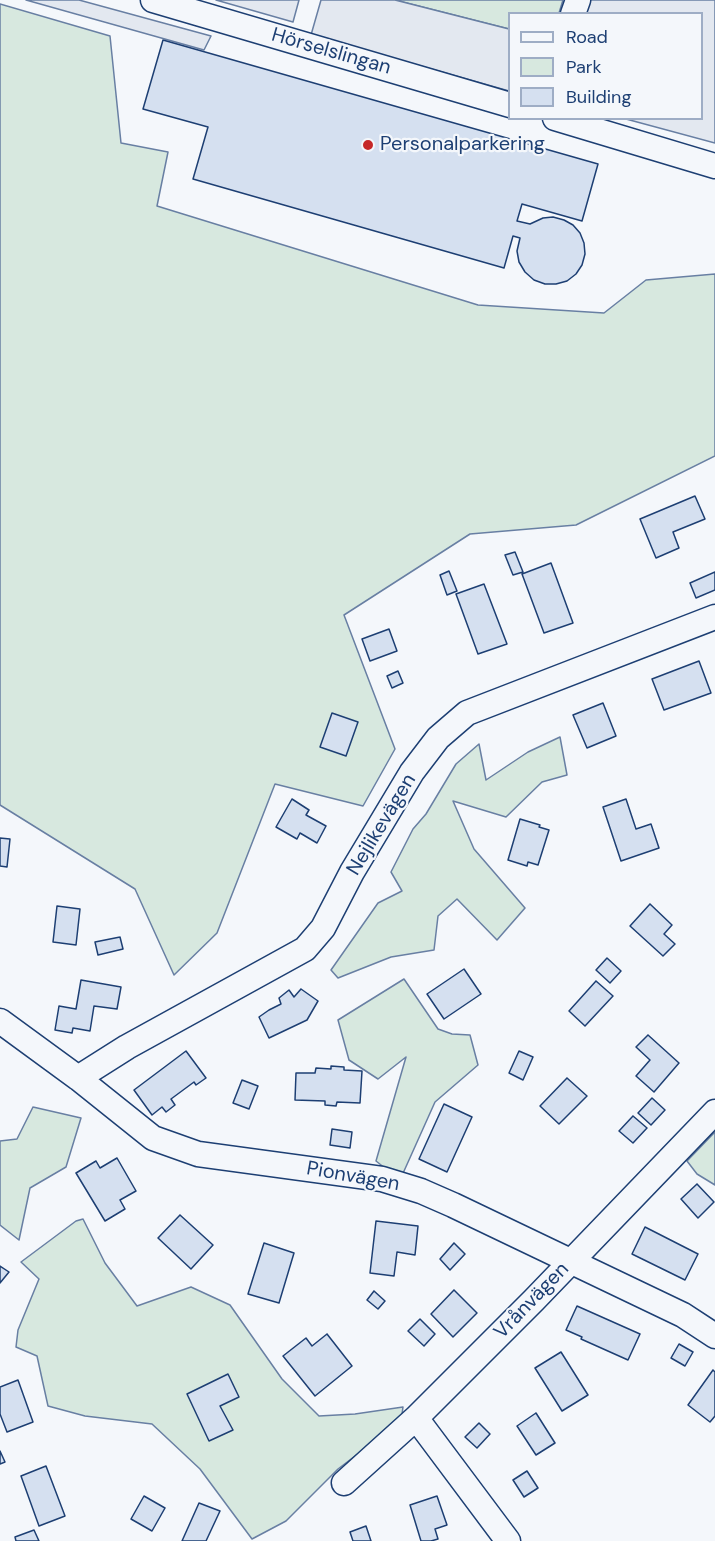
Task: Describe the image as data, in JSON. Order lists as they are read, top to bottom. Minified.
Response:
{"streets":{"street":["Hörselslingan","Nejlikevägen","Pionvägen","Vrånvägen"]},"crossings":[["Nejlikevägen","Pionvägen"],["Pionvägen","Vrånvägen"]],"places":["Personalparkering"],"legend":["Road","Park","Building"]}
